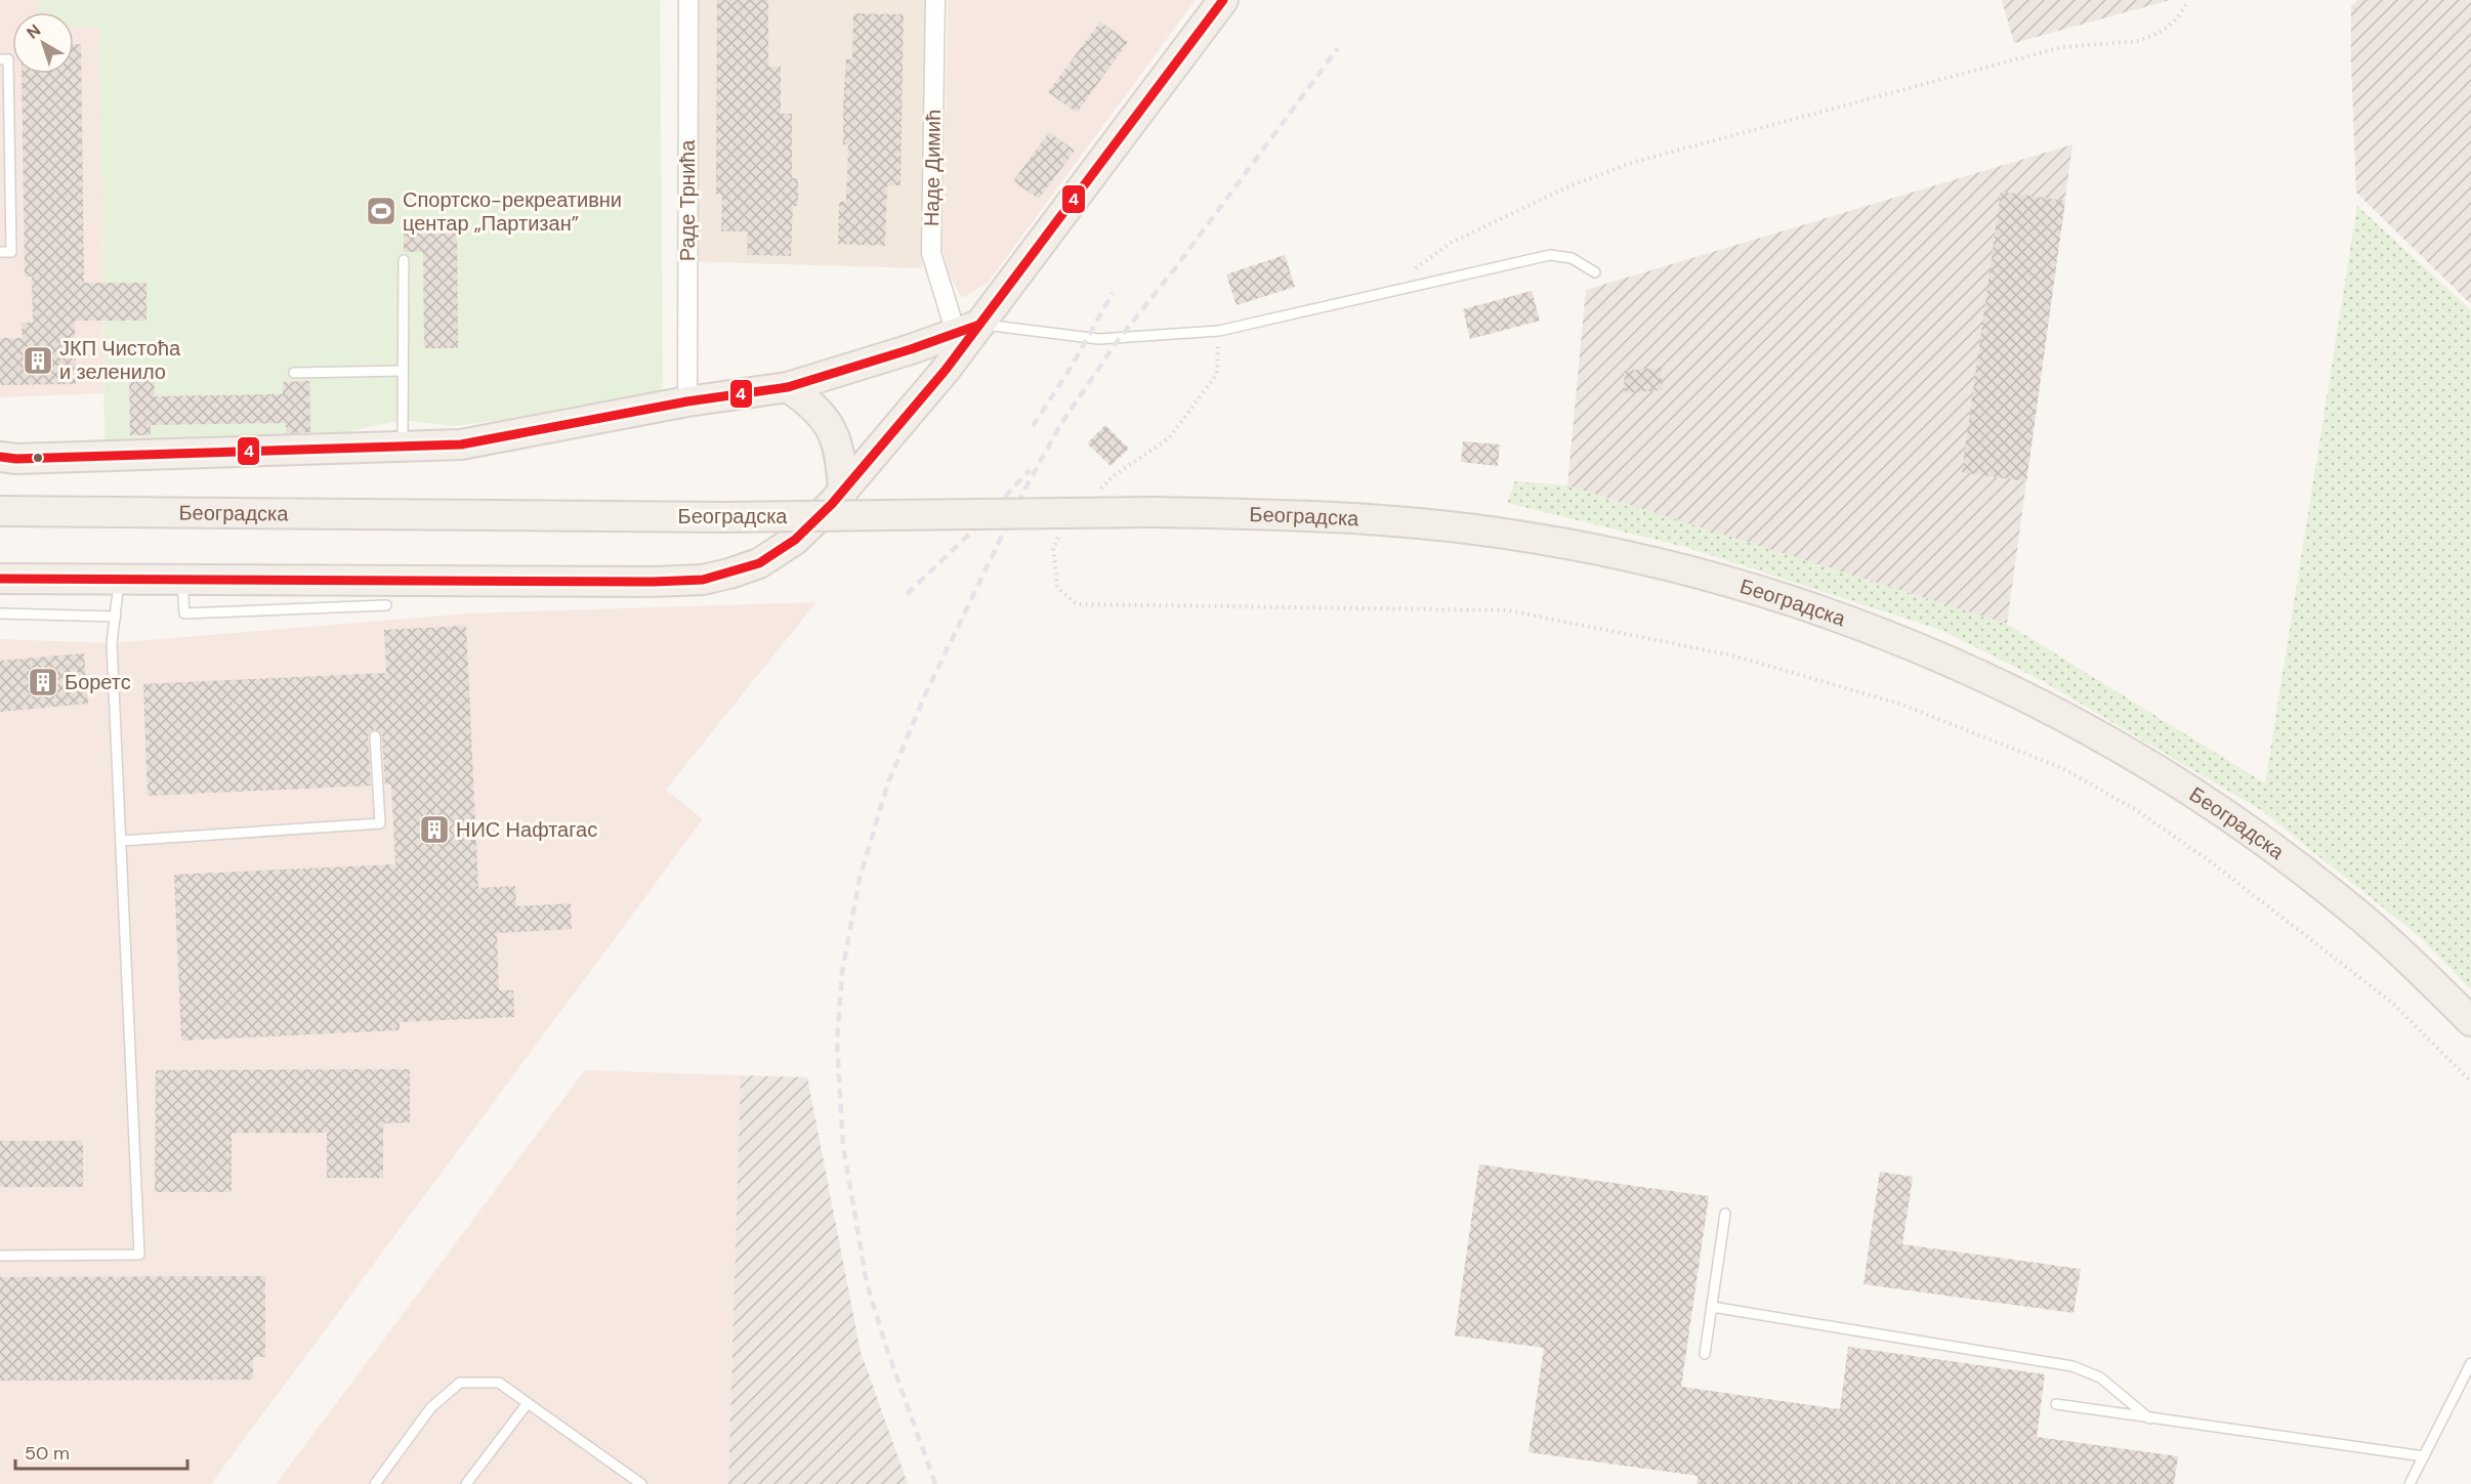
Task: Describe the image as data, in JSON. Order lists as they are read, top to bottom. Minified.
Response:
{"streets":{"main road":["Београдска"],"street":["Наде Димић","Раде Трнића"]},"places":{"sports":["Спортско-рекреативни центар „Партизан”"],"building":["ЈКП Чистоћа и зеленило","Боретс","НИС Нафтагас"]},"lines":["transit line 4"],"scale_bar":"50 m","north":"top left"}
